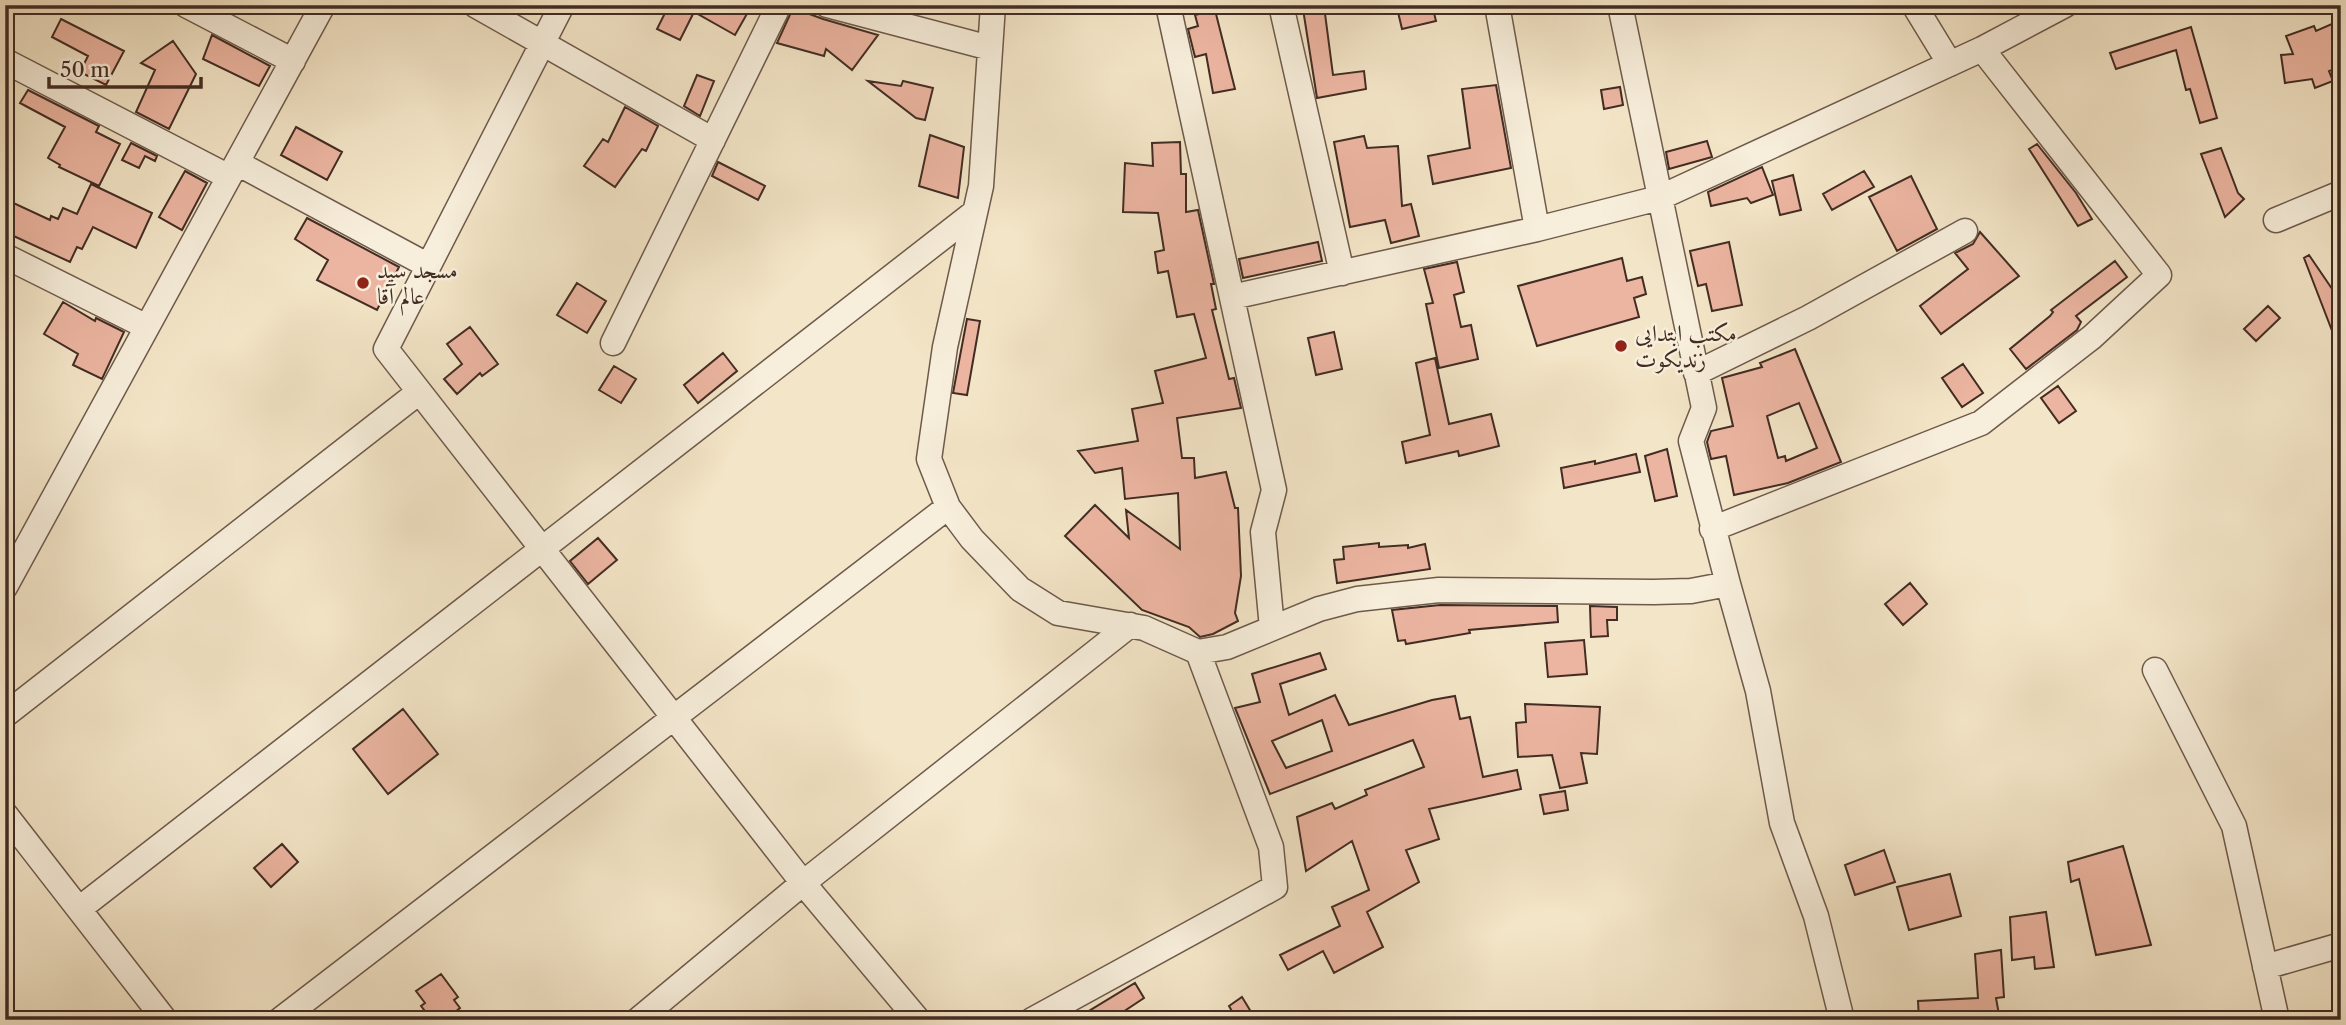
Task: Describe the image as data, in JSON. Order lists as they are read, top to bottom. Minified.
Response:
{"places":["مسجد سید عالم آقا","مکتب ابتدایی زندیکوت"],"scale_bar":"50 m"}
